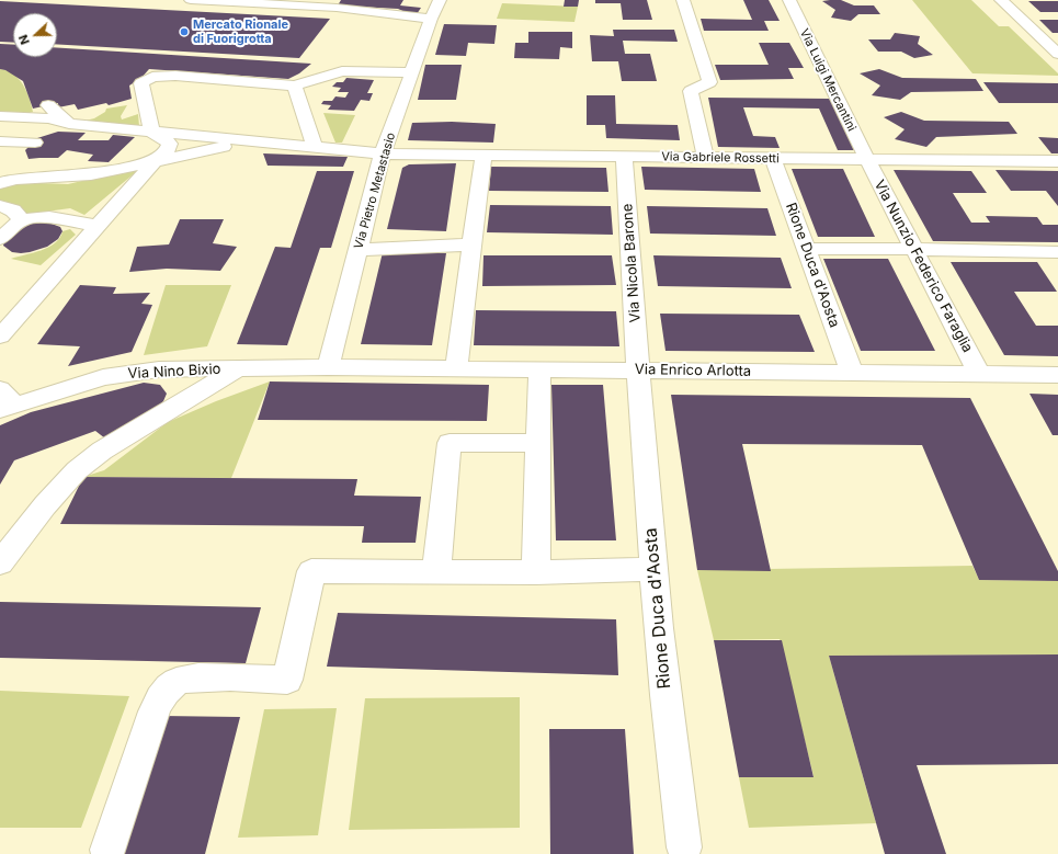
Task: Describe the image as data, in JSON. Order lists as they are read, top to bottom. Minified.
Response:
{"streets":{"street":["Via Luigi Mercantini","Via Gabriele Rossetti","Via Pietro Metastasio","Via Nicola Barone","Rione Duca d'Aosta","Via Nunzio Federico Faraglia","Via Enrico Arlotta","Via Nino Bixio"]},"crossings":[["Via Luigi Mercantini","Via Gabriele Rossetti"],["Via Luigi Mercantini","Via Nunzio Federico Faraglia"],["Via Gabriele Rossetti","Via Pietro Metastasio"],["Via Gabriele Rossetti","Via Nicola Barone"],["Via Gabriele Rossetti","Rione Duca d'Aosta"],["Via Gabriele Rossetti","Via Nunzio Federico Faraglia"],["Via Pietro Metastasio","Via Enrico Arlotta"],["Via Pietro Metastasio","Via Nino Bixio"],["Via Nicola Barone","Rione Duca d'Aosta"],["Via Nicola Barone","Via Enrico Arlotta"],["Rione Duca d'Aosta","Via Enrico Arlotta"],["Via Nunzio Federico Faraglia","Via Enrico Arlotta"],["Via Enrico Arlotta","Via Nino Bixio"]],"places":["Mercato Rionale di Fuorigrotta"],"north":"left"}
